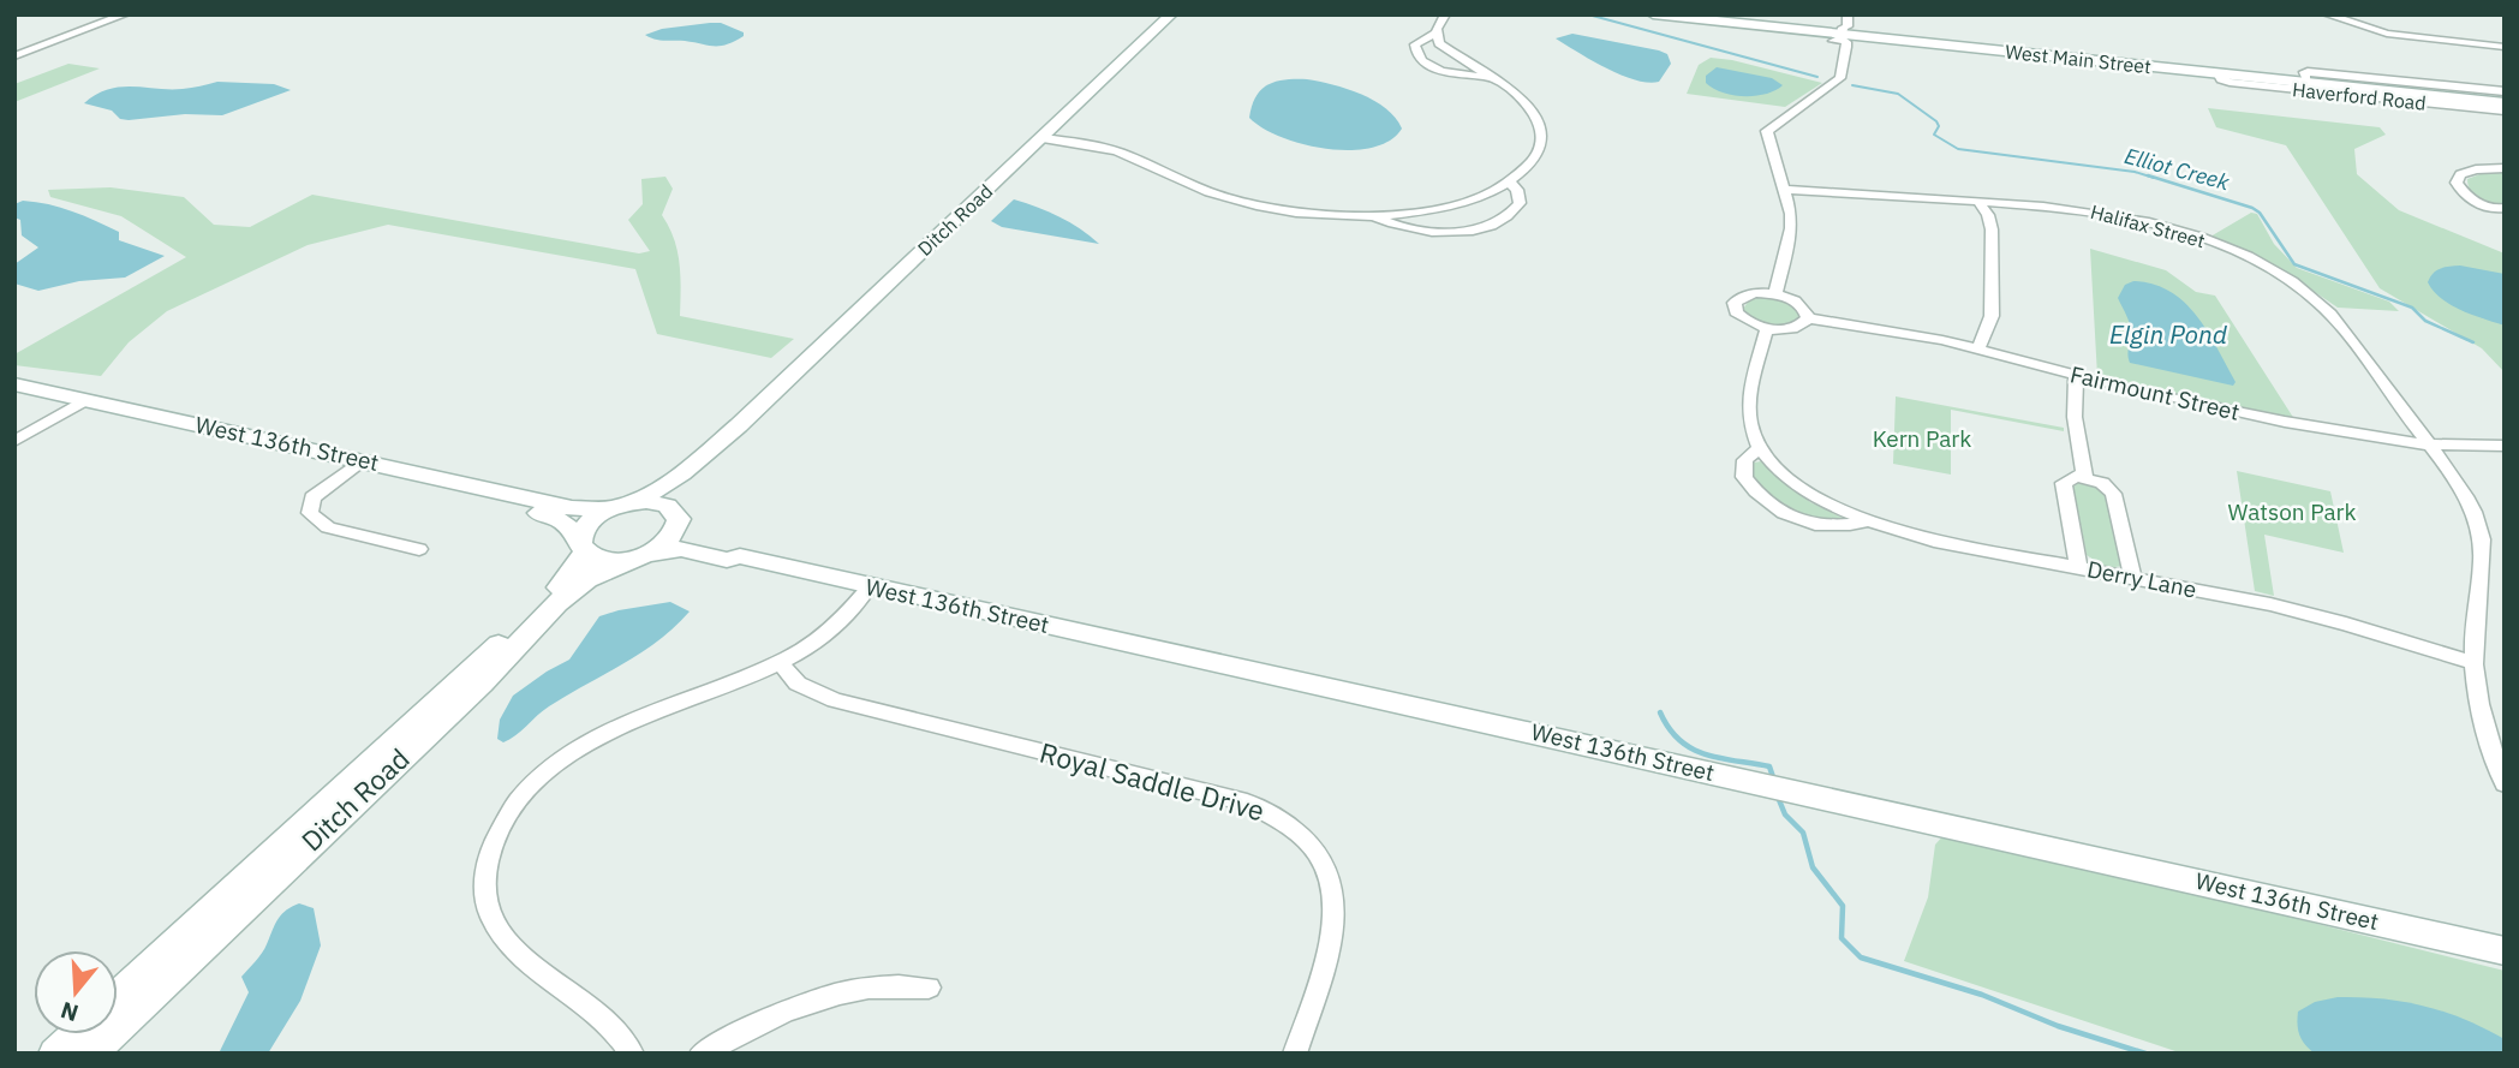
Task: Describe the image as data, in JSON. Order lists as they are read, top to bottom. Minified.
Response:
{"streets":{"street":["West Main Street","Haverford Road","Ditch Road","Halifax Street","Fairmount Street","West 136th Street","Derry Lane","Royal Saddle Drive"]},"crossings":[["West Main Street","Haverford Road"],["Ditch Road","West 136th Street"],["Halifax Street","Fairmount Street"],["Halifax Street","Derry Lane"]],"water":["Elliot Creek","Elgin Pond"],"parks":["Kern Park","Watson Park"],"north":"bottom"}
